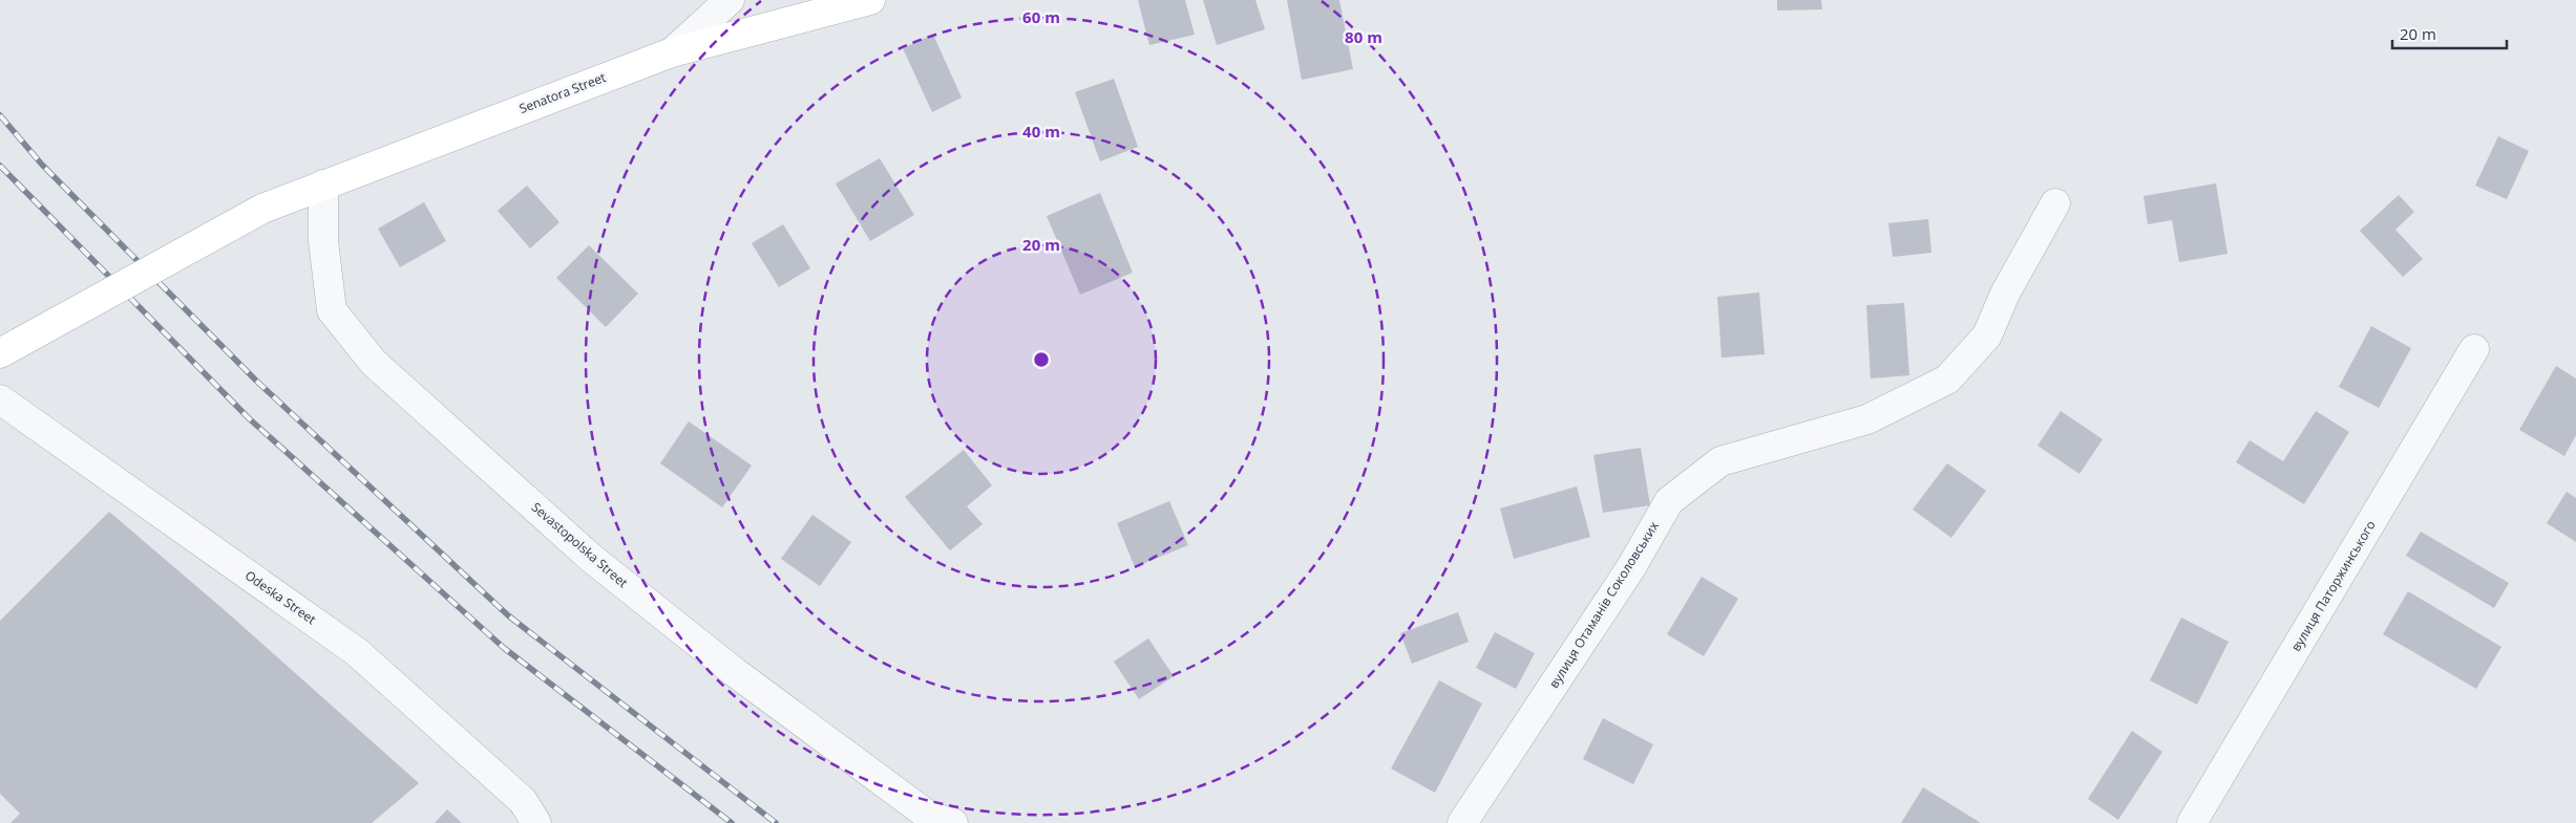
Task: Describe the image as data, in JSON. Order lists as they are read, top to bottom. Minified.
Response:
{"streets":{"street":["Senatora Street","Sevastopolska Street","вулиця Паторжинського","Odeska Street","вулиця Отаманів Соколовських"]},"crossings":[["Senatora Street","Sevastopolska Street"]],"scale_bar":"20 m","rings":["60 m","80 m","40 m","20 m"]}
